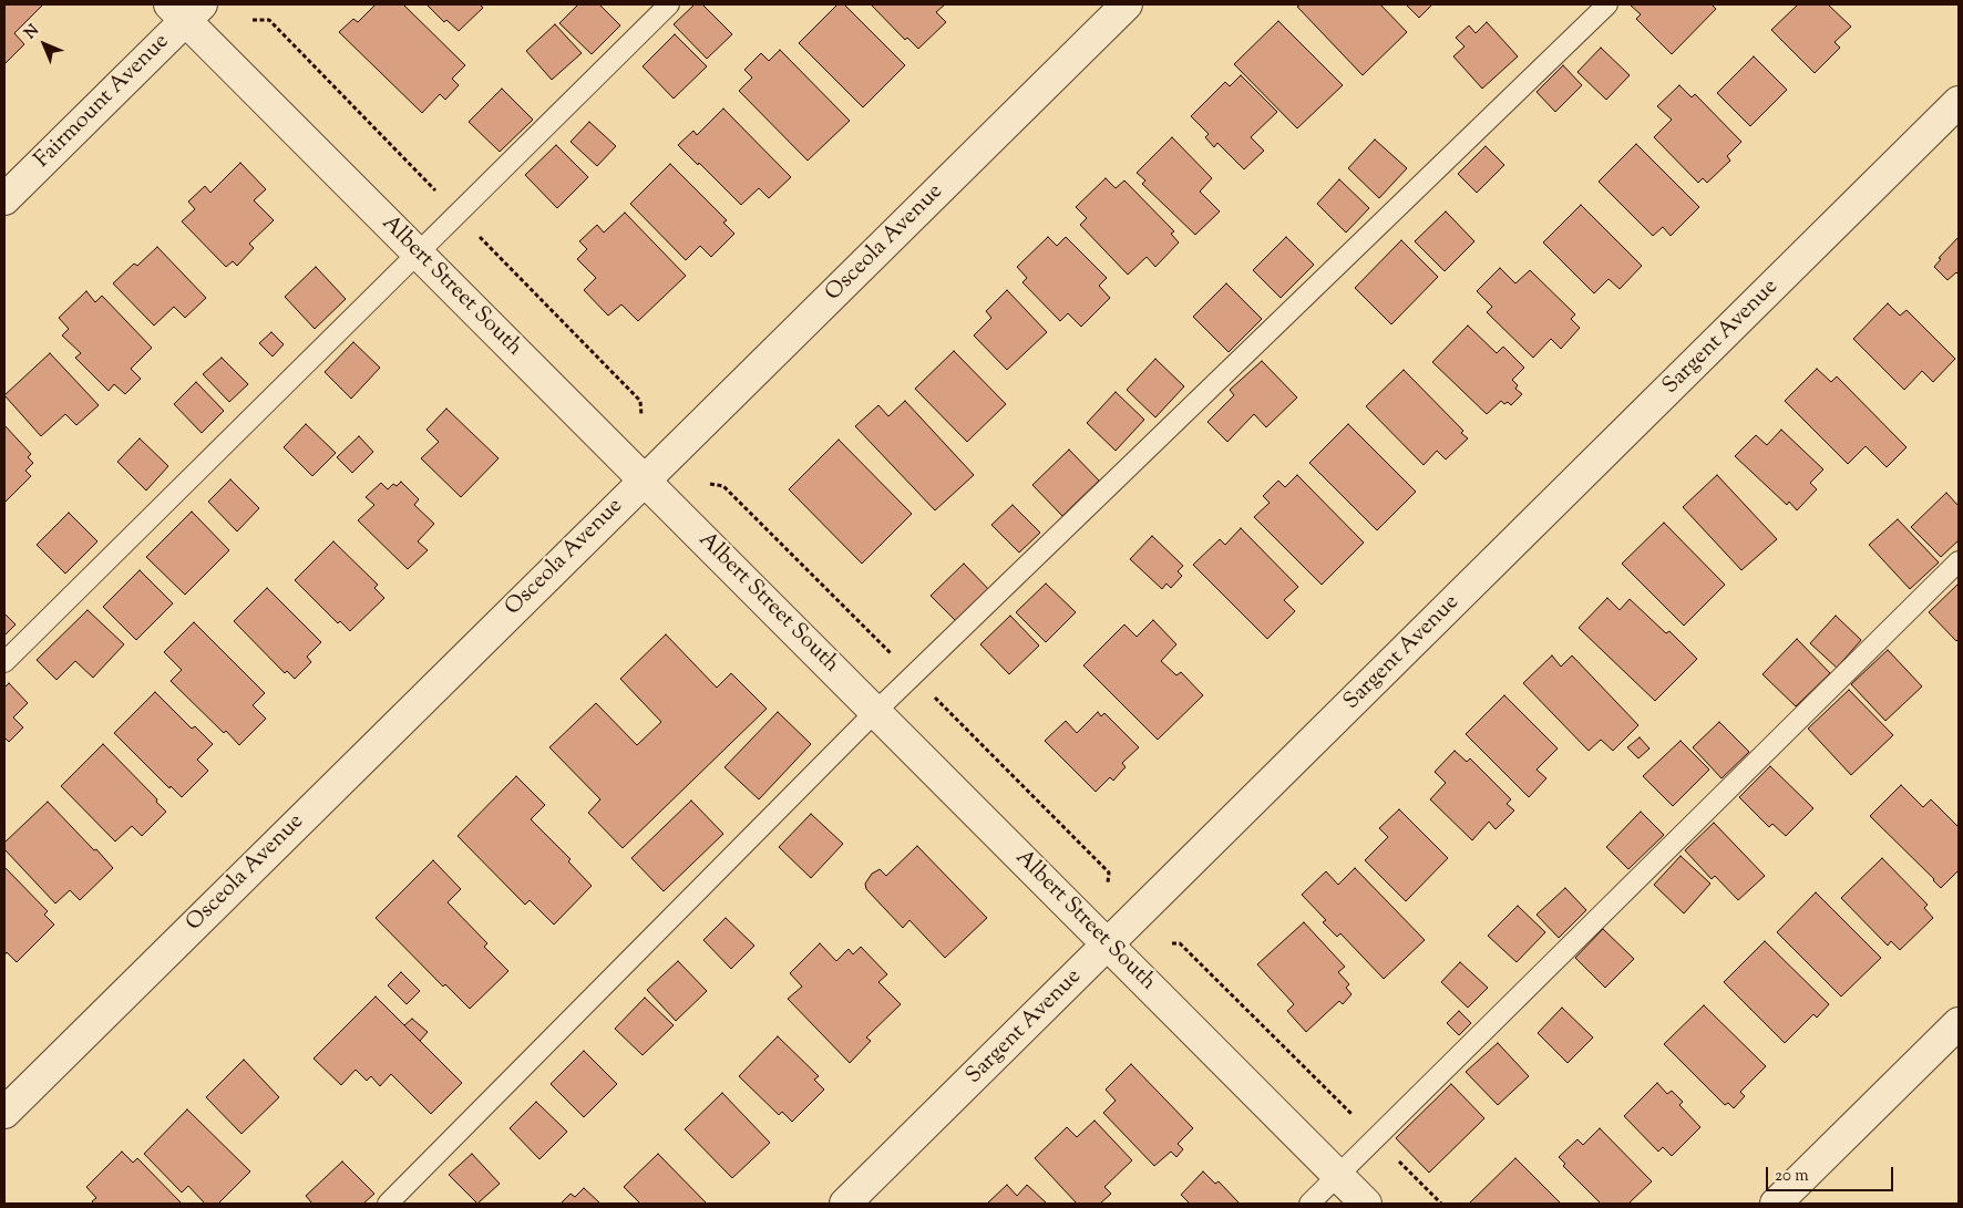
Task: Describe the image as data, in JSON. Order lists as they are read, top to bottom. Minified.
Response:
{"streets":{"street":["Fairmount Avenue","Osceola Avenue","Albert Street South","Sargent Avenue"]},"crossings":[["Fairmount Avenue","Albert Street South"],["Osceola Avenue","Albert Street South"],["Albert Street South","Sargent Avenue"]],"scale_bar":"20 m","north":"top left"}
